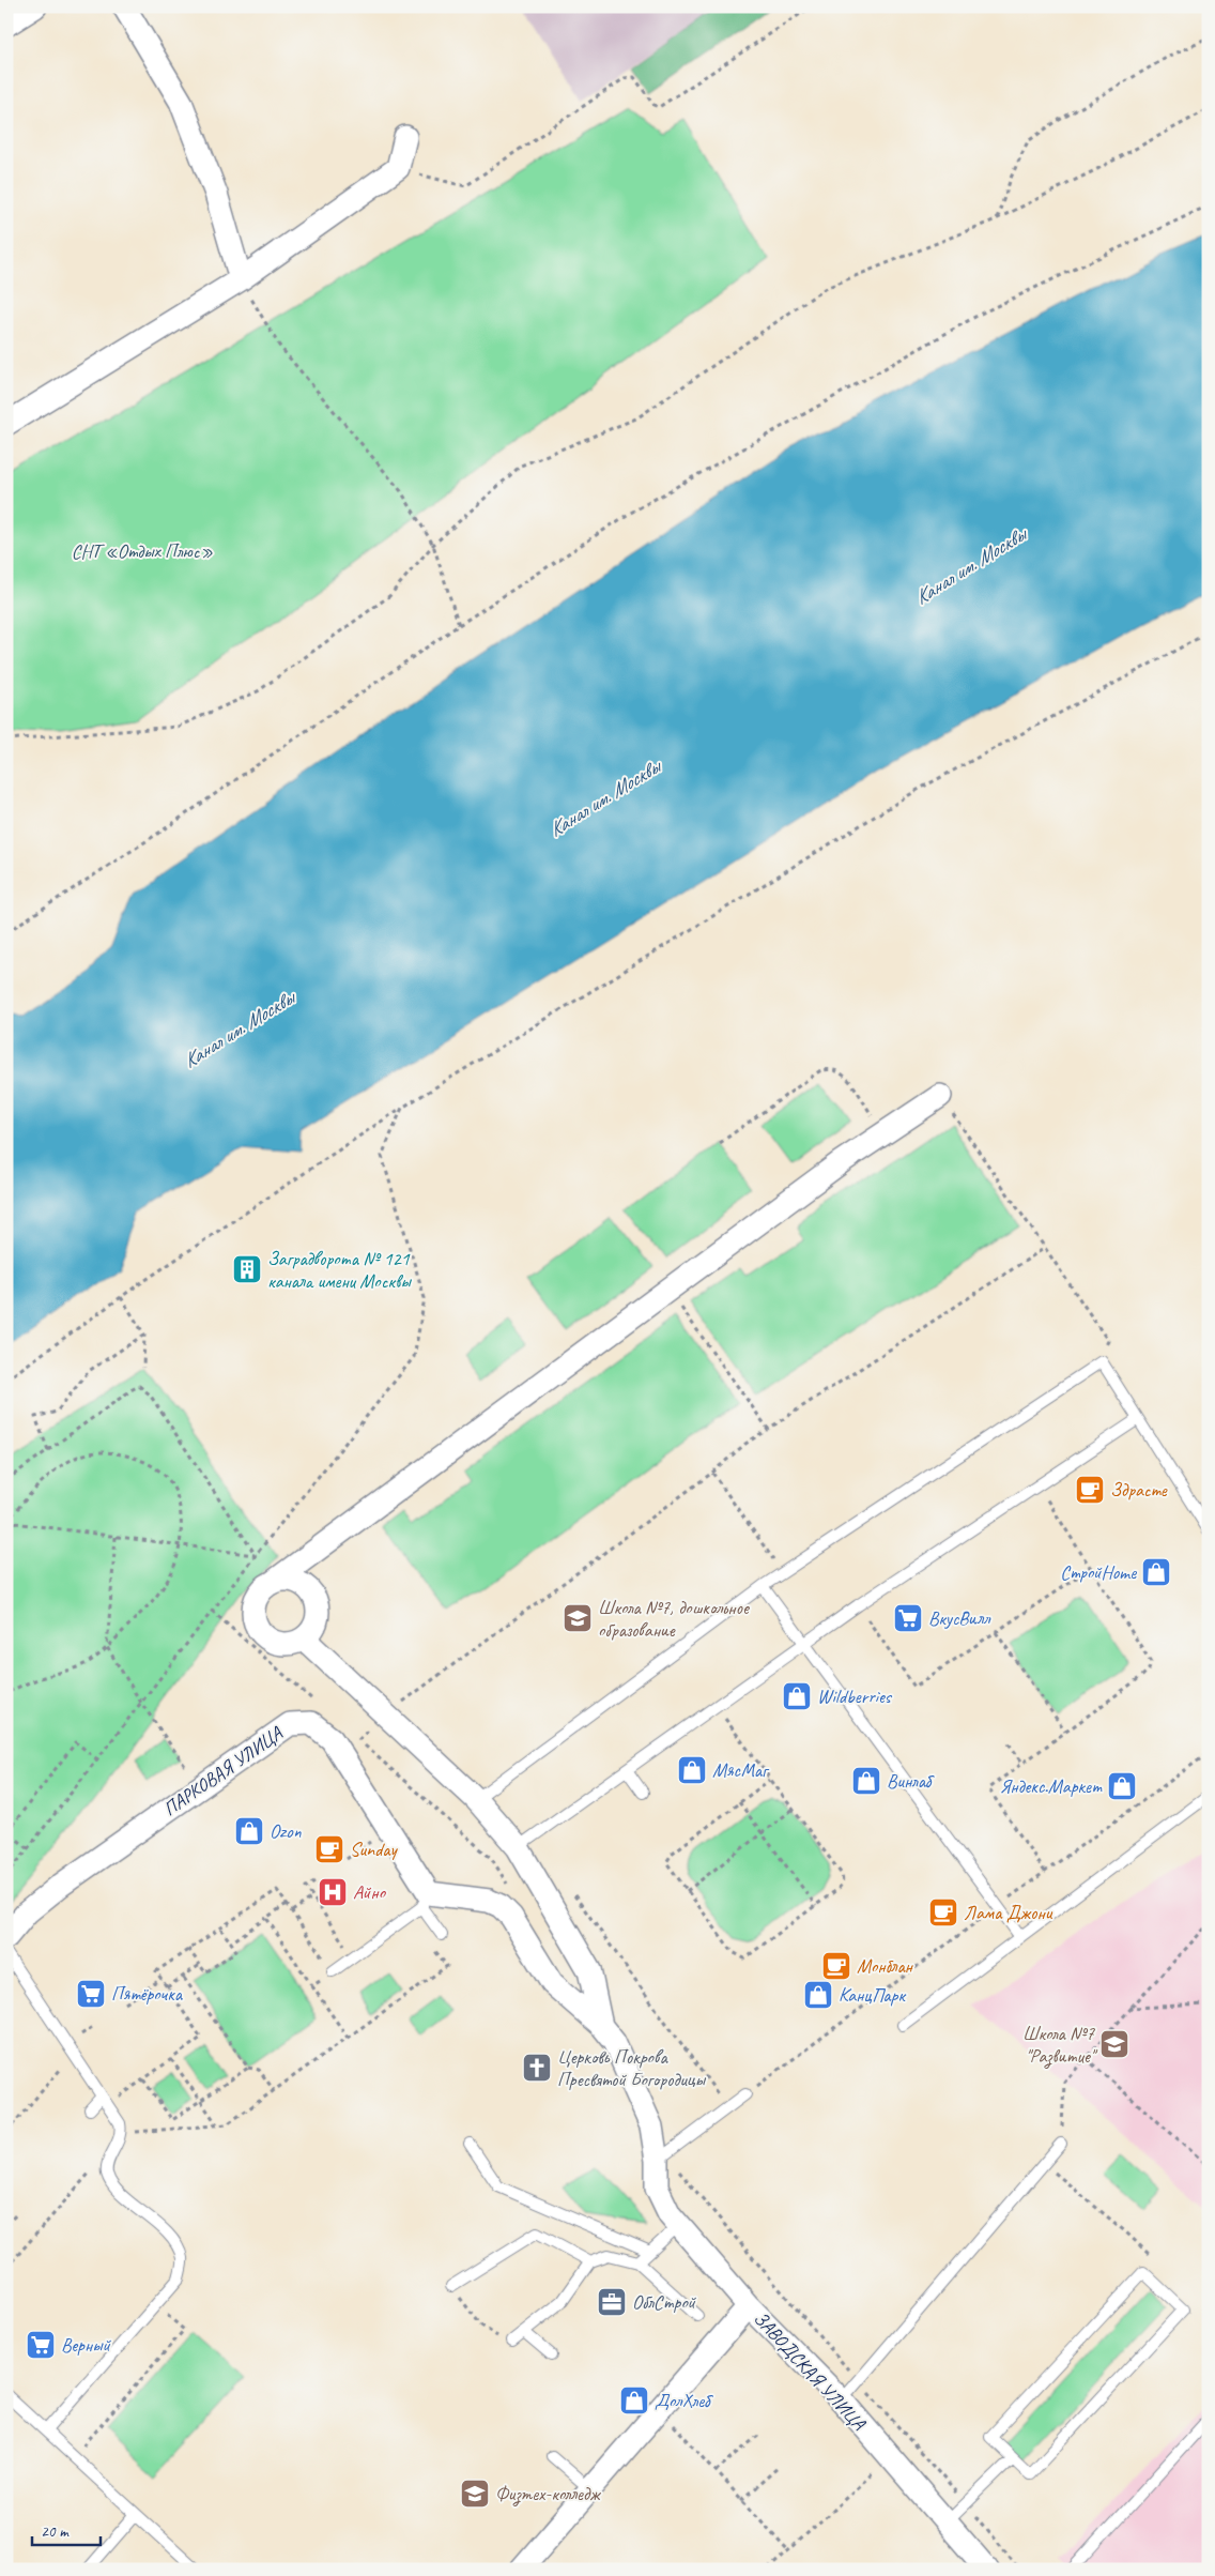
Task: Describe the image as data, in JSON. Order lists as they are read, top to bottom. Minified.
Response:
{"streets":{"street":["ПАРКОВАЯ УЛИЦА","ЗАВОДСКАЯ УЛИЦА"]},"water":["Канал им. Москвы"],"parks":["СНТ «Отдых Плюс»"],"places":{"building":["Заградворота № 121 канала имени Москвы"],"cafe":["Здрасте","Sunday","Лама Джони","Монблан"],"shop":["СтройHome","Wildberries","МясМаг","Винлаб","Яндекс.Маркет","Ozon","КанцПарк","ДолХлеб"],"school or university":["Школа №7, дошкольное образование","Школа №7 \"Развитие\"","Физтех-колледж"],"supermarket":["ВкусВилл","Пятёрочка","Верный"],"hospital":["Айно"],"church":["Церковь Покрова Пресвятой Богородицы"],"office":["ОблСтрой"]},"scale_bar":"20 m"}
